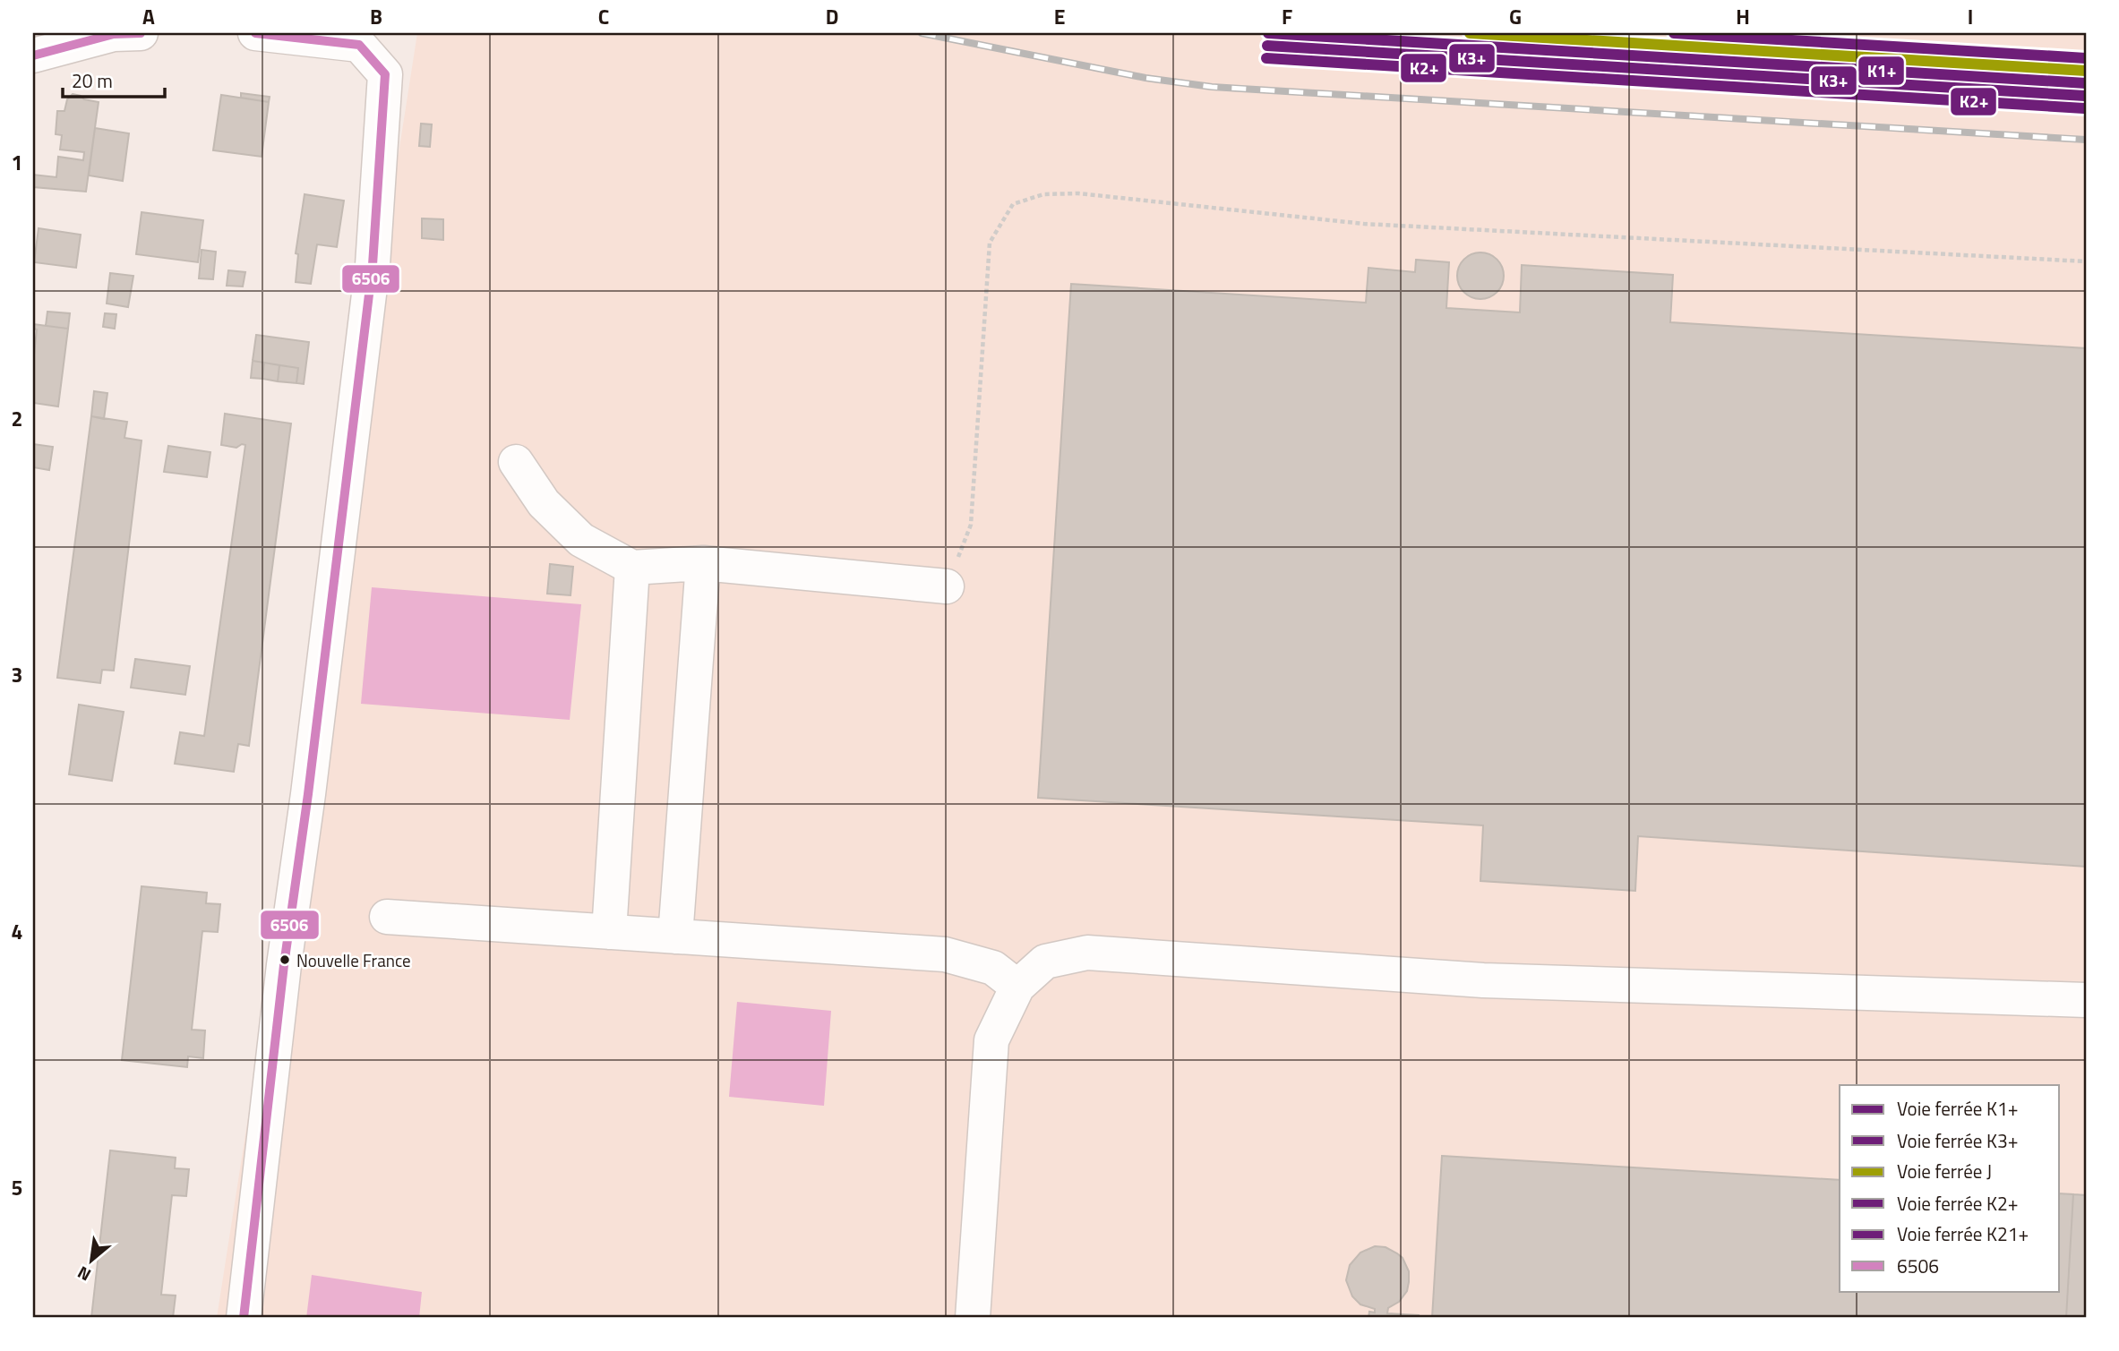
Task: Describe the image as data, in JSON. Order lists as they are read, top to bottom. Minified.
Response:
{"places":["Nouvelle France"],"lines":["rail line K1+","rail line J","rail line K21+","transit line 6506","rail line K3+","rail line K2+"],"legend":["Voie ferrée K1+","Voie ferrée K3+","Voie ferrée J","Voie ferrée K2+","Voie ferrée K21+","6506"],"scale_bar":"20 m","north":"bottom left","grid":{"columns":["A","B","C","D","E","F","G","H","I"],"rows":["1","2","3","4","5"]}}
